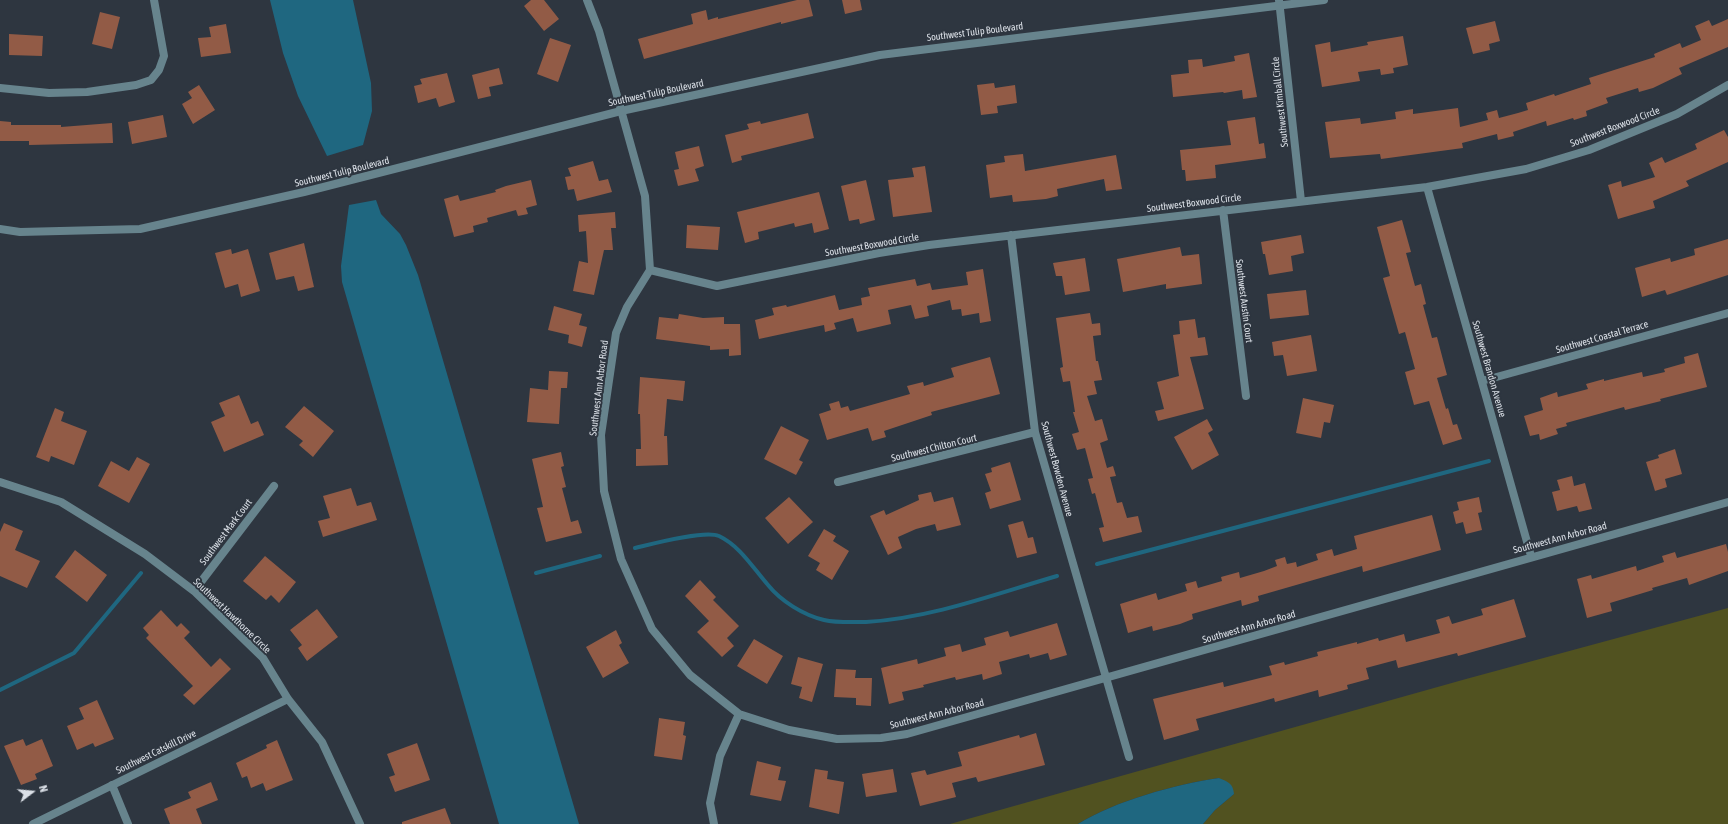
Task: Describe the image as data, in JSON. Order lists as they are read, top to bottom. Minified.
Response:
{"streets":{"street":["Southwest Tulip Boulevard","Southwest Kimball Circle","Southwest Boxwood Circle","Southwest Austin Court","Southwest Coastal Terrace","Southwest Brandon Avenue","Southwest Ann Arbor Road","Southwest Chilton Court","Southwest Bowden Avenue","Southwest Mark Court","Southwest Hawthorne Circle","Southwest Catskill Drive"]},"crossings":[["Southwest Tulip Boulevard","Southwest Kimball Circle"],["Southwest Kimball Circle","Southwest Boxwood Circle"],["Southwest Boxwood Circle","Southwest Austin Court"],["Southwest Boxwood Circle","Southwest Brandon Avenue"],["Southwest Boxwood Circle","Southwest Ann Arbor Road"],["Southwest Boxwood Circle","Southwest Bowden Avenue"],["Southwest Coastal Terrace","Southwest Brandon Avenue"],["Southwest Brandon Avenue","Southwest Ann Arbor Road"],["Southwest Ann Arbor Road","Southwest Bowden Avenue"],["Southwest Chilton Court","Southwest Bowden Avenue"],["Southwest Mark Court","Southwest Hawthorne Circle"],["Southwest Hawthorne Circle","Southwest Catskill Drive"]],"north":"right"}
